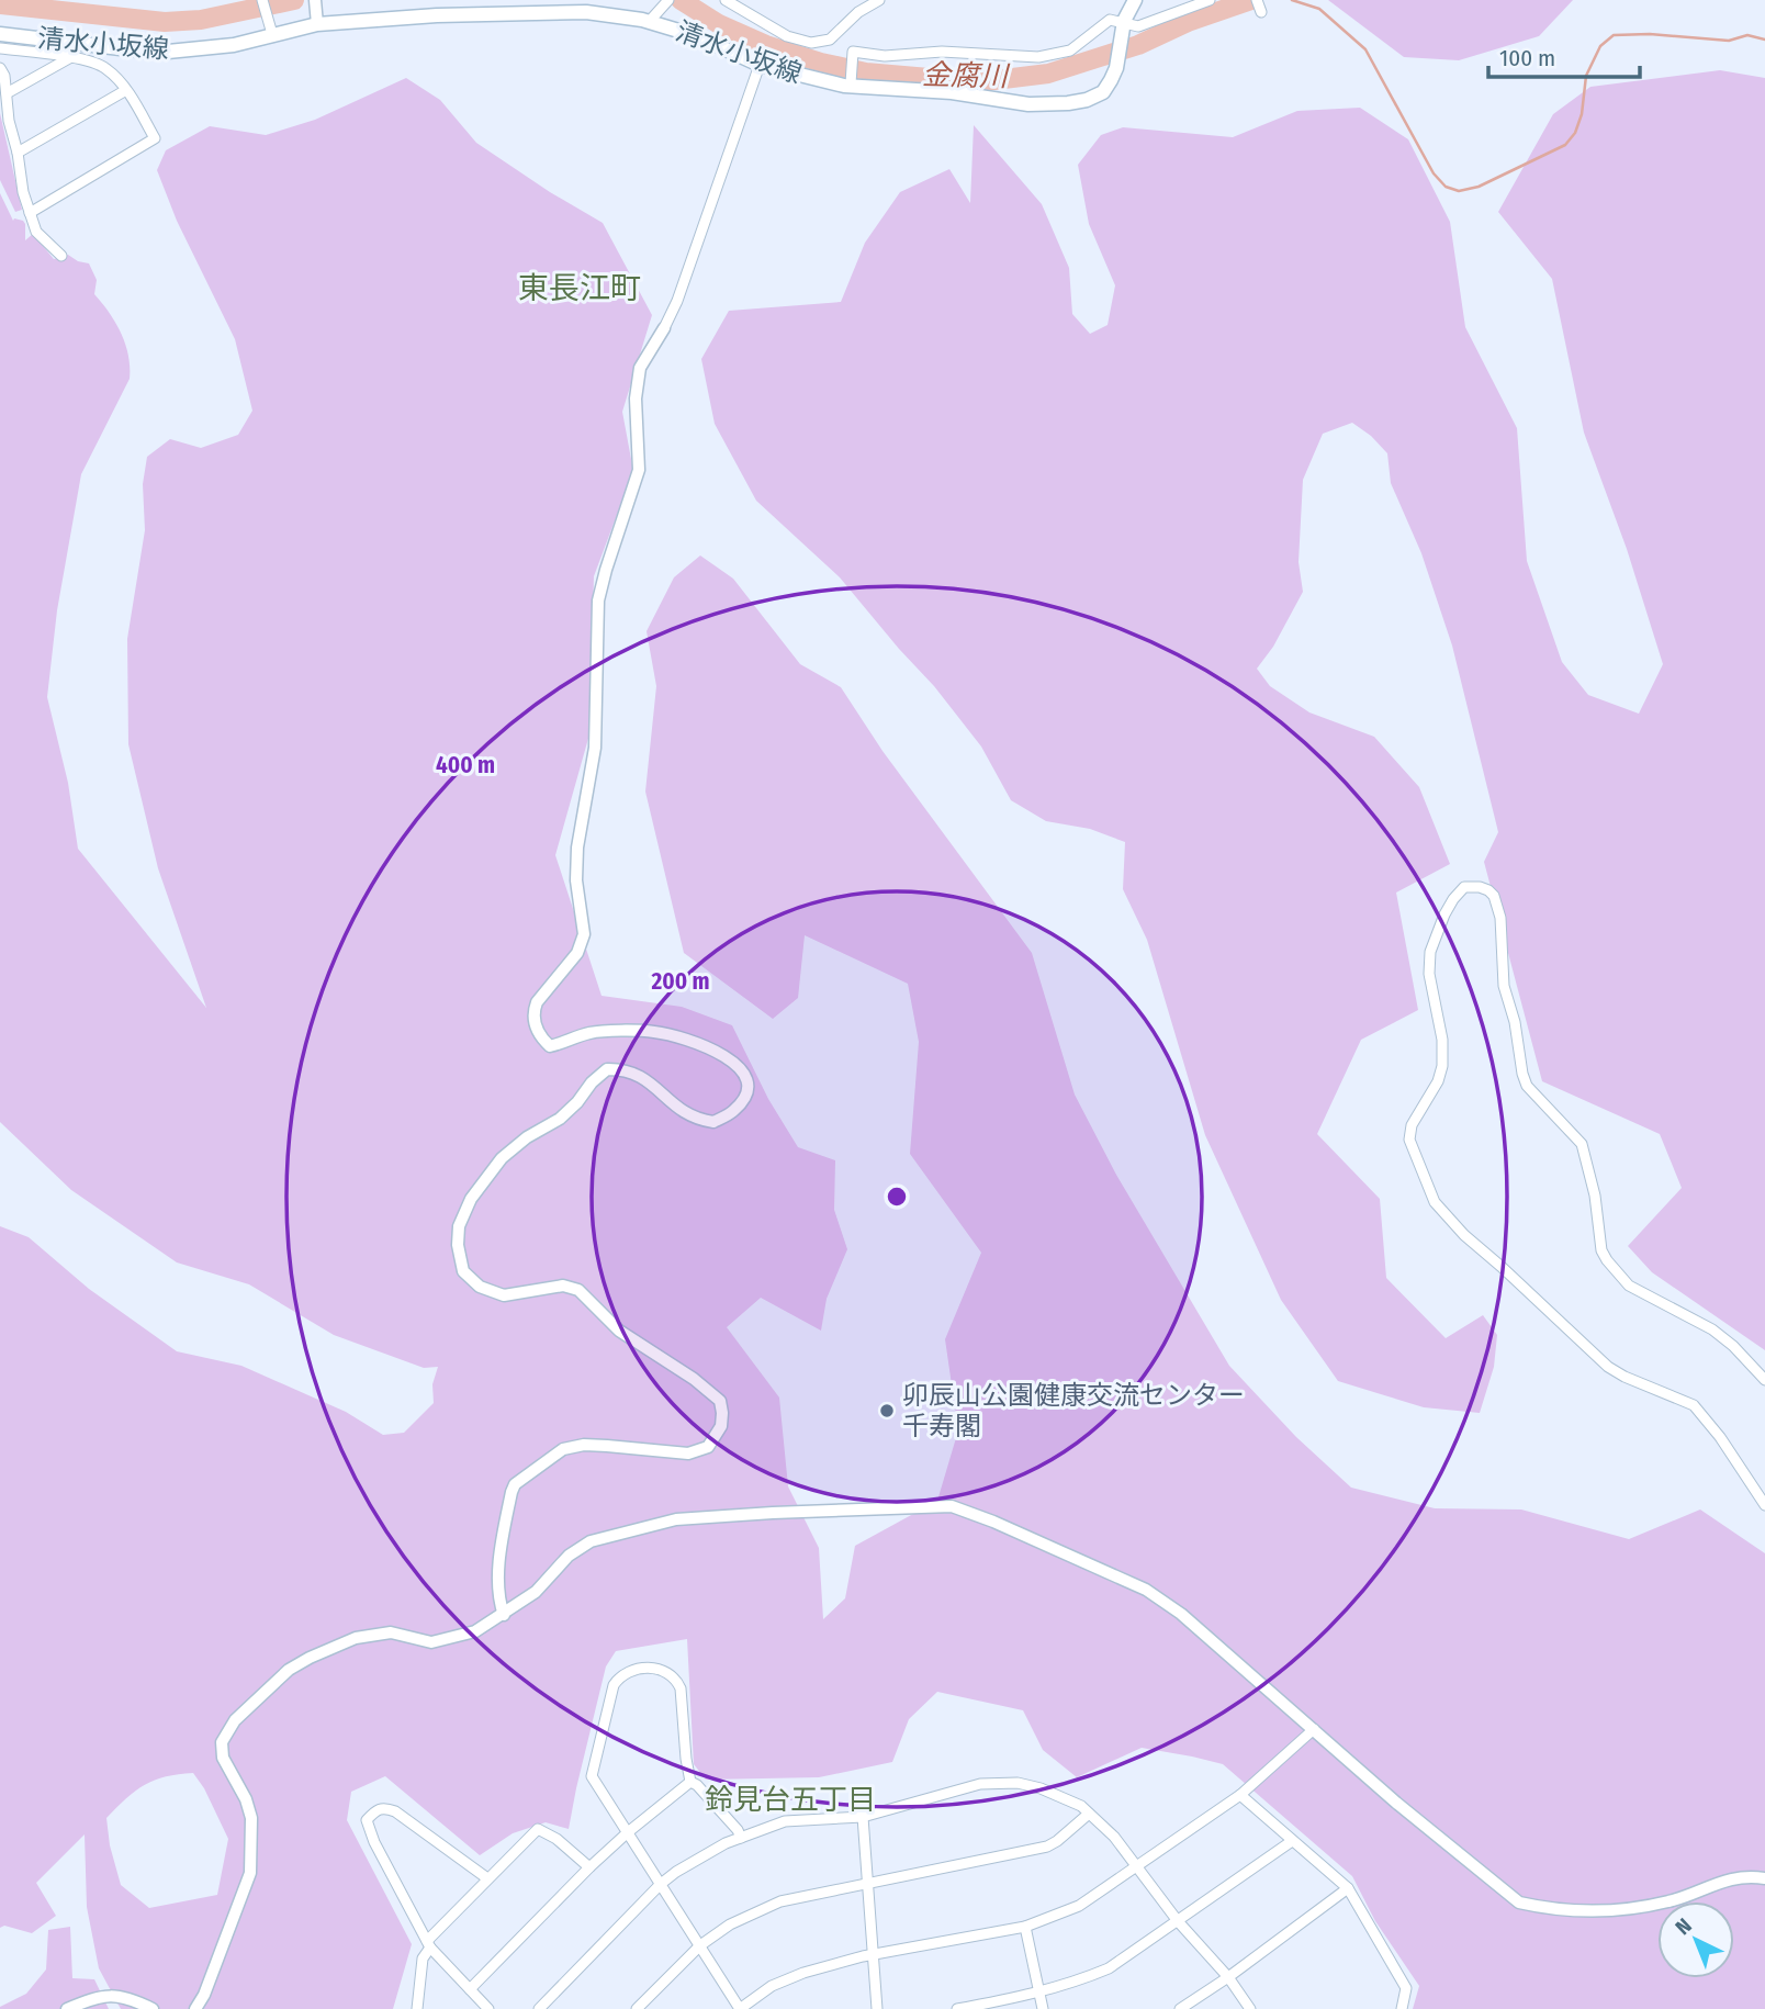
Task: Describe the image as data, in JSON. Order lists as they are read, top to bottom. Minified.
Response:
{"streets":{"main road":["清水小坂線"]},"districts":["東長江町","鈴見台五丁目"],"water":["金腐川"],"places":["卯辰山公園健康交流センター 千寿閣"],"scale_bar":"100 m","north":"top left","rings":["400 m","200 m"]}
